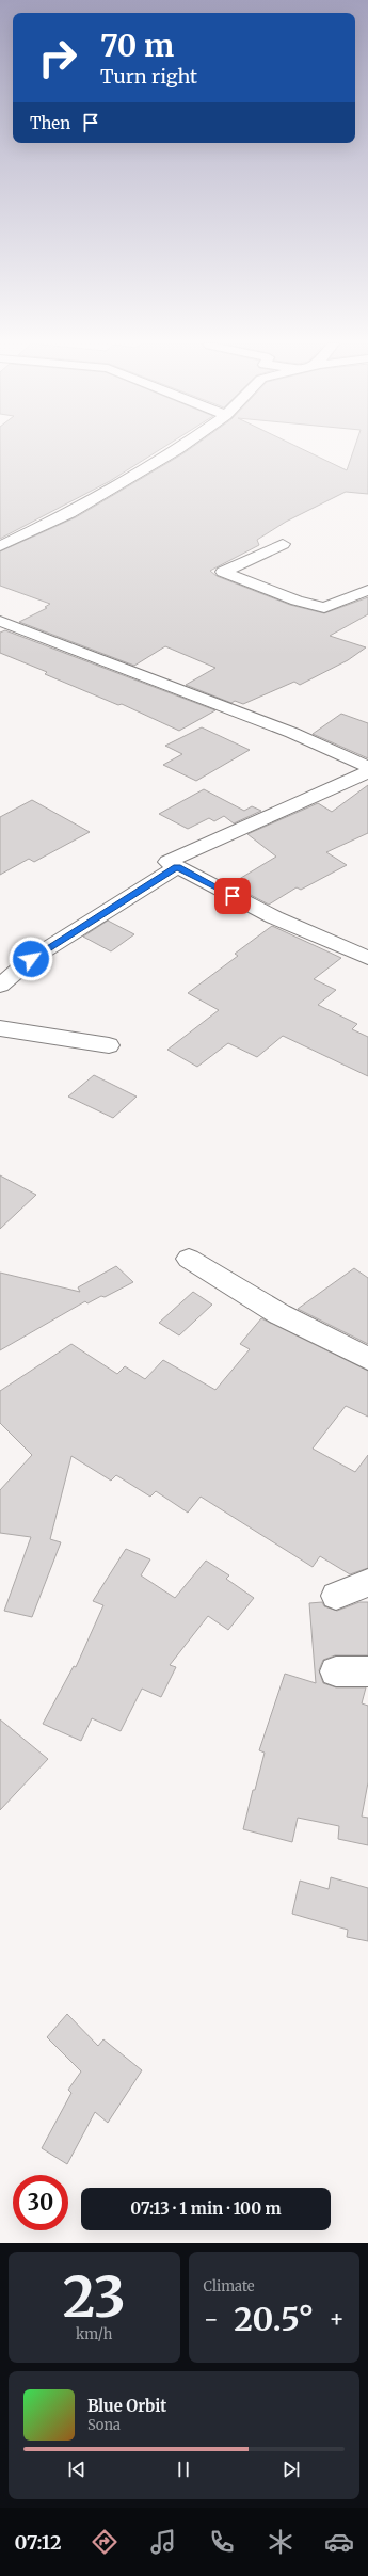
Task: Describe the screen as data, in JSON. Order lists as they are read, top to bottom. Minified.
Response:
{"page":{"turn":["70 m","Turn right"],"then":"Then","limit":"30","trip":"07:13 · 1 min · 100 m","tile":[["23","km/h"],"Climate"],"heat":["−","20.5°","+"],"song":["Blue Orbit","Sona"],"tabs":"07:12"}}
